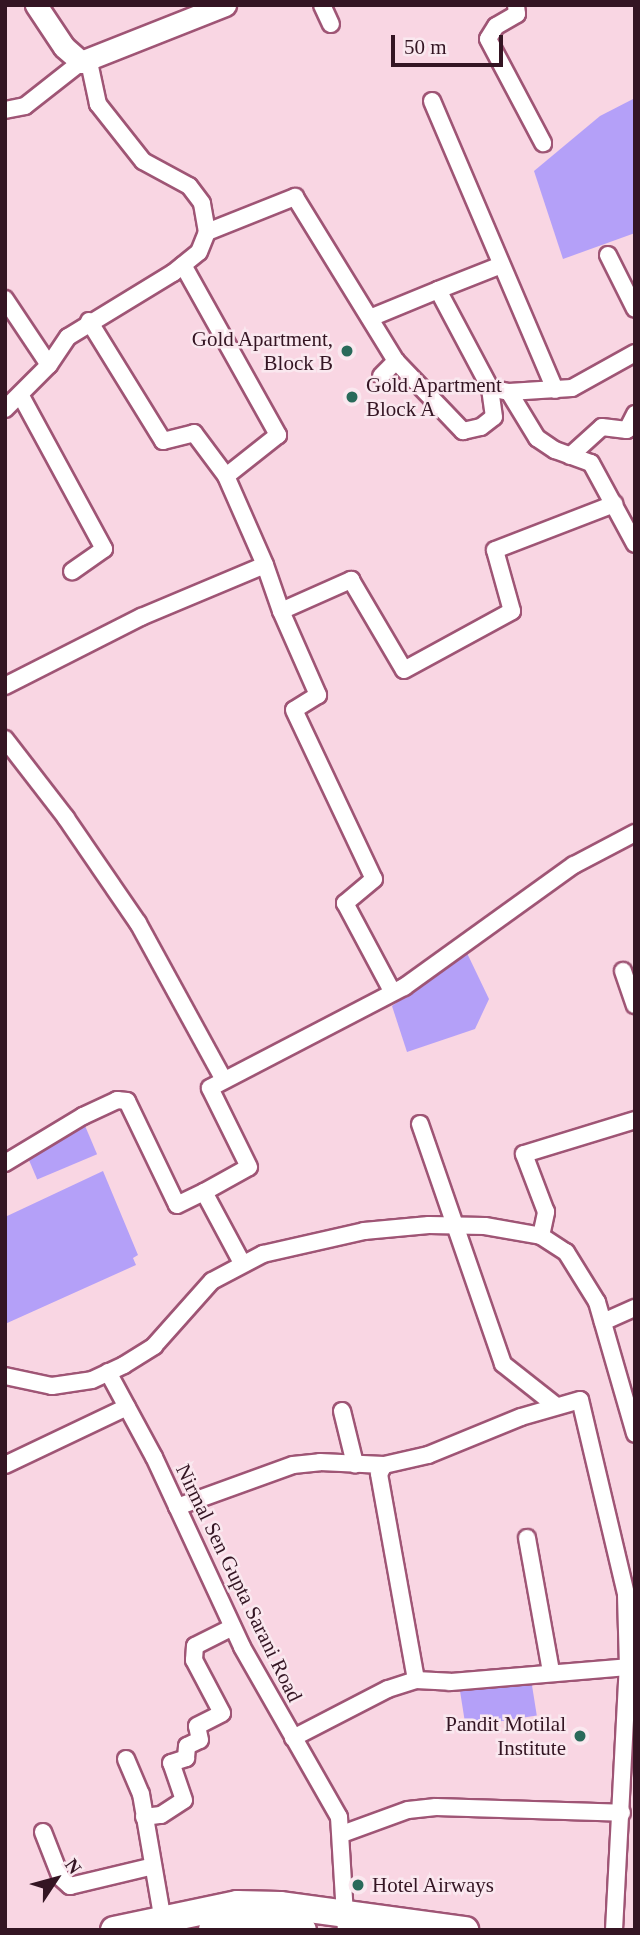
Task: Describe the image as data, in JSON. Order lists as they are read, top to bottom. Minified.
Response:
{"streets":{"street":["Nirmal Sen Gupta Sarani Road"]},"places":["Gold Apartment, Block B","Gold Apartment Block A","Pandit Motilal Institute","Hotel Airways"],"scale_bar":"50 m","north":"top right"}
